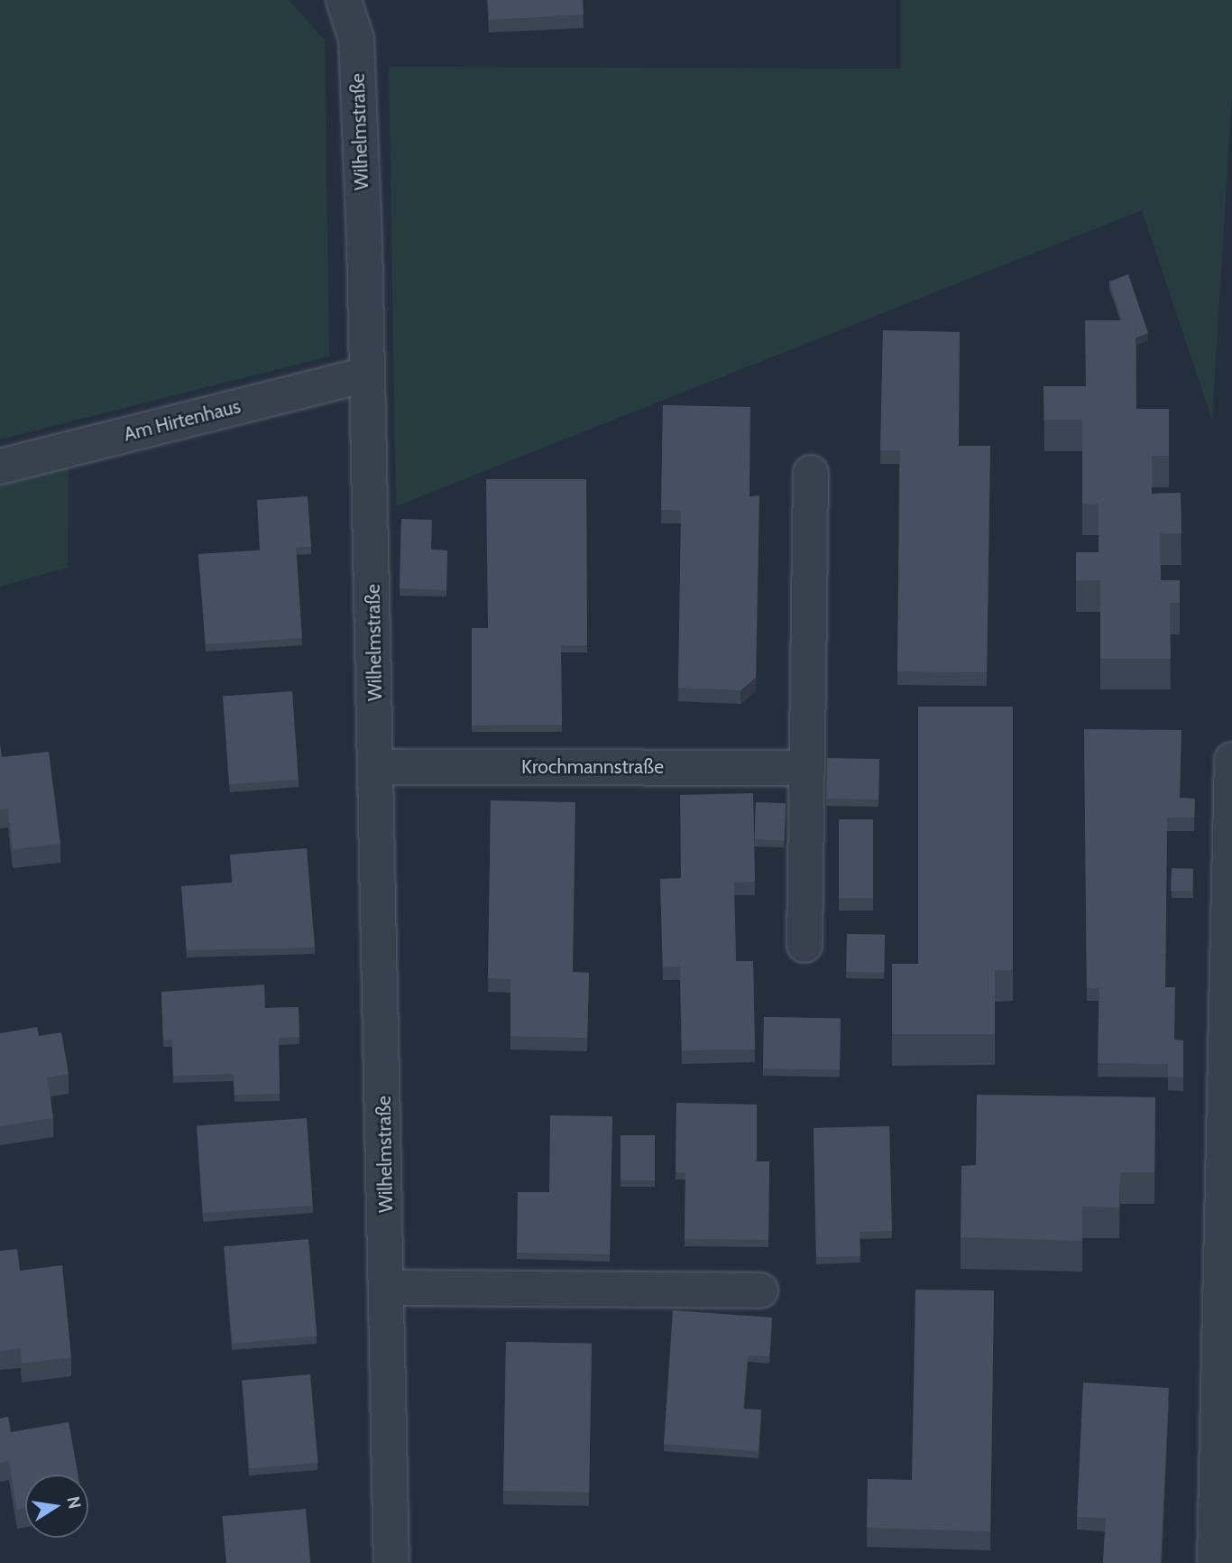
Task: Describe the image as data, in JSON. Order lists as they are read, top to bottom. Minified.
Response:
{"streets":{"street":["Wilhelmstraße","Am Hirtenhaus","Krochmannstraße"]},"crossings":[["Wilhelmstraße","Am Hirtenhaus"],["Wilhelmstraße","Krochmannstraße"]],"north":"right"}
